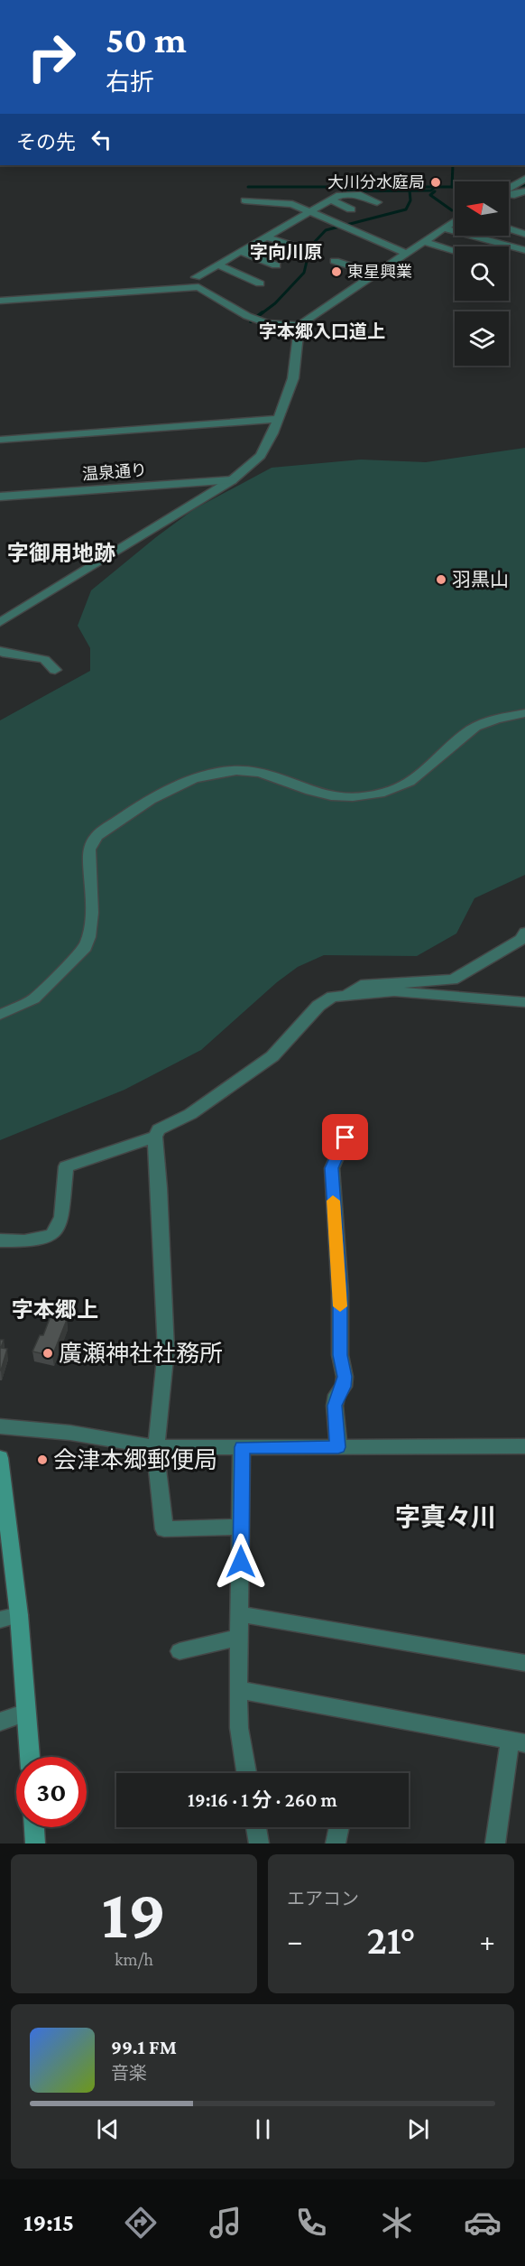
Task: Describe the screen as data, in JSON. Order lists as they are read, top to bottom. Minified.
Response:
{"streets":{"street":["温泉通り"]},"districts":["字向川原","字本郷入口道上","字御用地跡","字本郷上","字真々川"],"places":["大川分水庭局","東星興業","羽黒山","廣瀬神社社務所","会津本郷郵便局"],"north":"left","page":{"turn":["50 m","右折"],"then":"その先","limit":"30","trip":"19:16 · 1 分 · 260 m","tile":[["19","km/h"],"エアコン"],"heat":["−","21°","+"],"song":["99.1 FM","音楽"],"tabs":"19:15"}}
